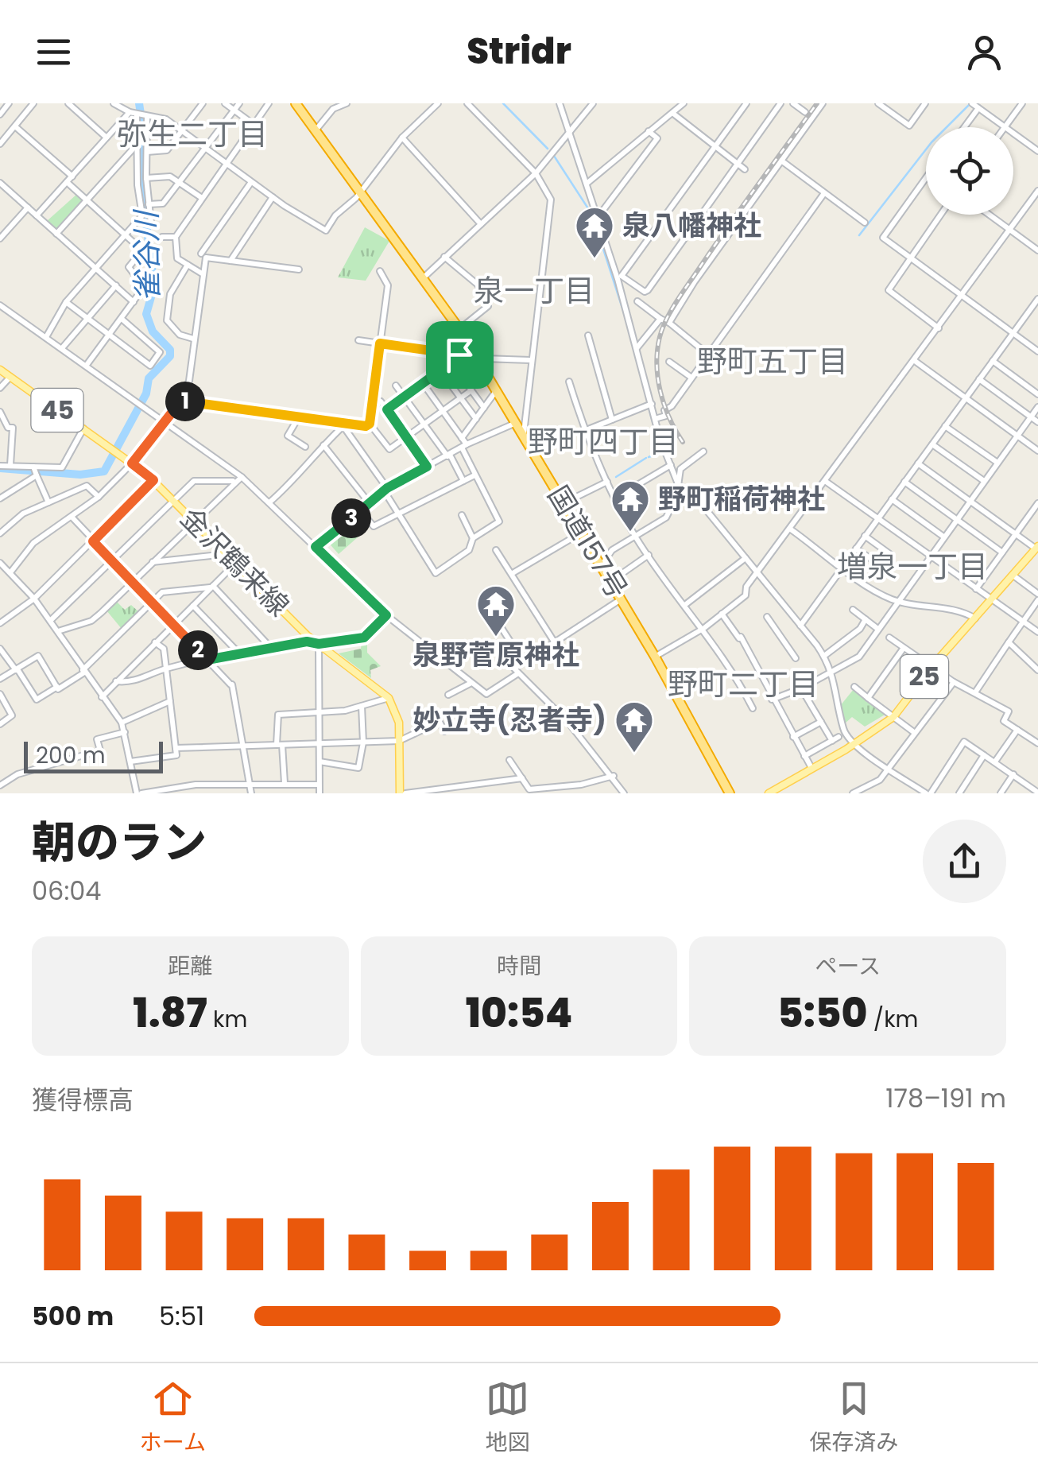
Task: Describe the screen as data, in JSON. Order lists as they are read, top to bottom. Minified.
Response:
{"streets":{"highway":["国道157号"],"main road":["45","金沢鶴来線","25"]},"districts":["弥生二丁目","泉一丁目","野町五丁目","野町四丁目","増泉一丁目","野町二丁目"],"water":["雀谷川"],"places":{"temple":["泉八幡神社","野町稲荷神社","泉野菅原神社","妙立寺(忍者寺)"]},"scale_bar":"200 m","page":{"header":"Stridr","pins":["1","3","2"],"scale":"200 m","heading":["朝のラン","06:04"],"stats":[["距離","1.87 km"],["時間","10:54"],["ペース","5:50 /km"]],"chart":["獲得標高","178–191 m"],"list":[{"name":"500 m","note":"5:51"}],"tabs":["ホーム","地図","保存済み"]}}
